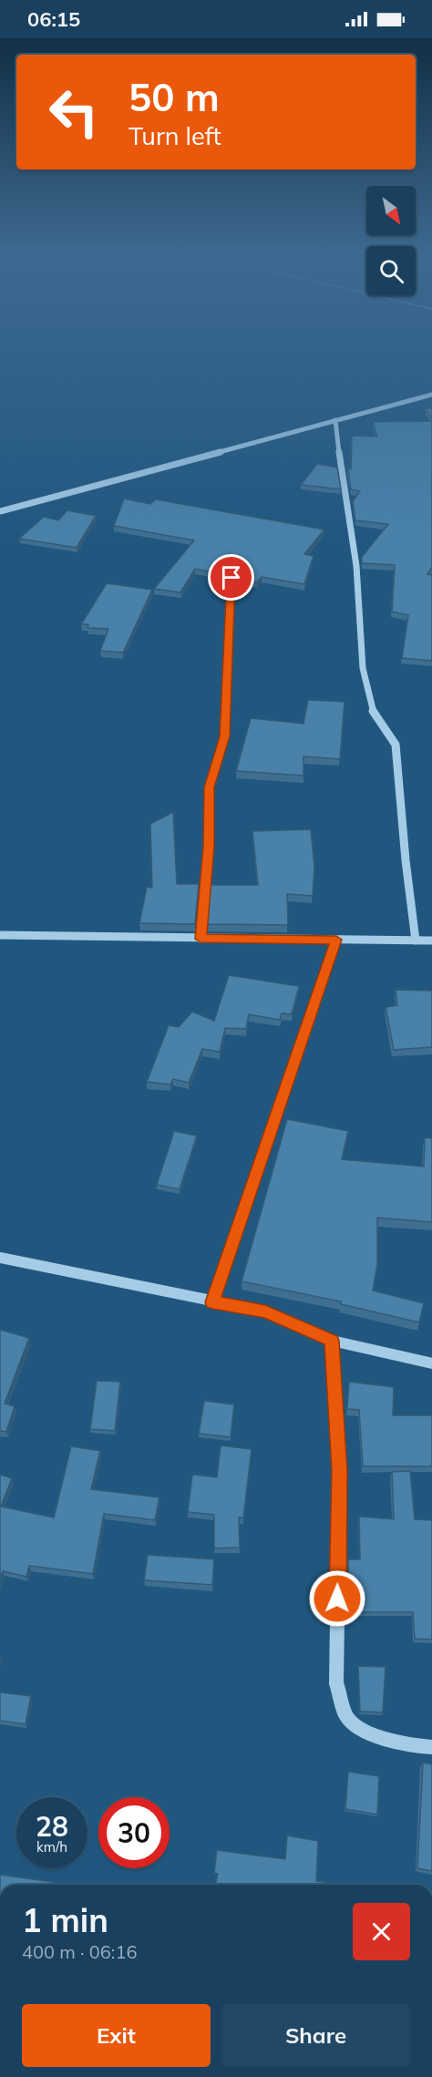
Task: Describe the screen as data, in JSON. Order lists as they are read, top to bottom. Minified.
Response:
{"north":"bottom right","page":{"status":"06:15","turn":["50 m","Turn left"],"speed":"28 km/h","limit":"30","heading":["1 min","400 m · 06:16"],"buttons":["Exit","Share"]}}
